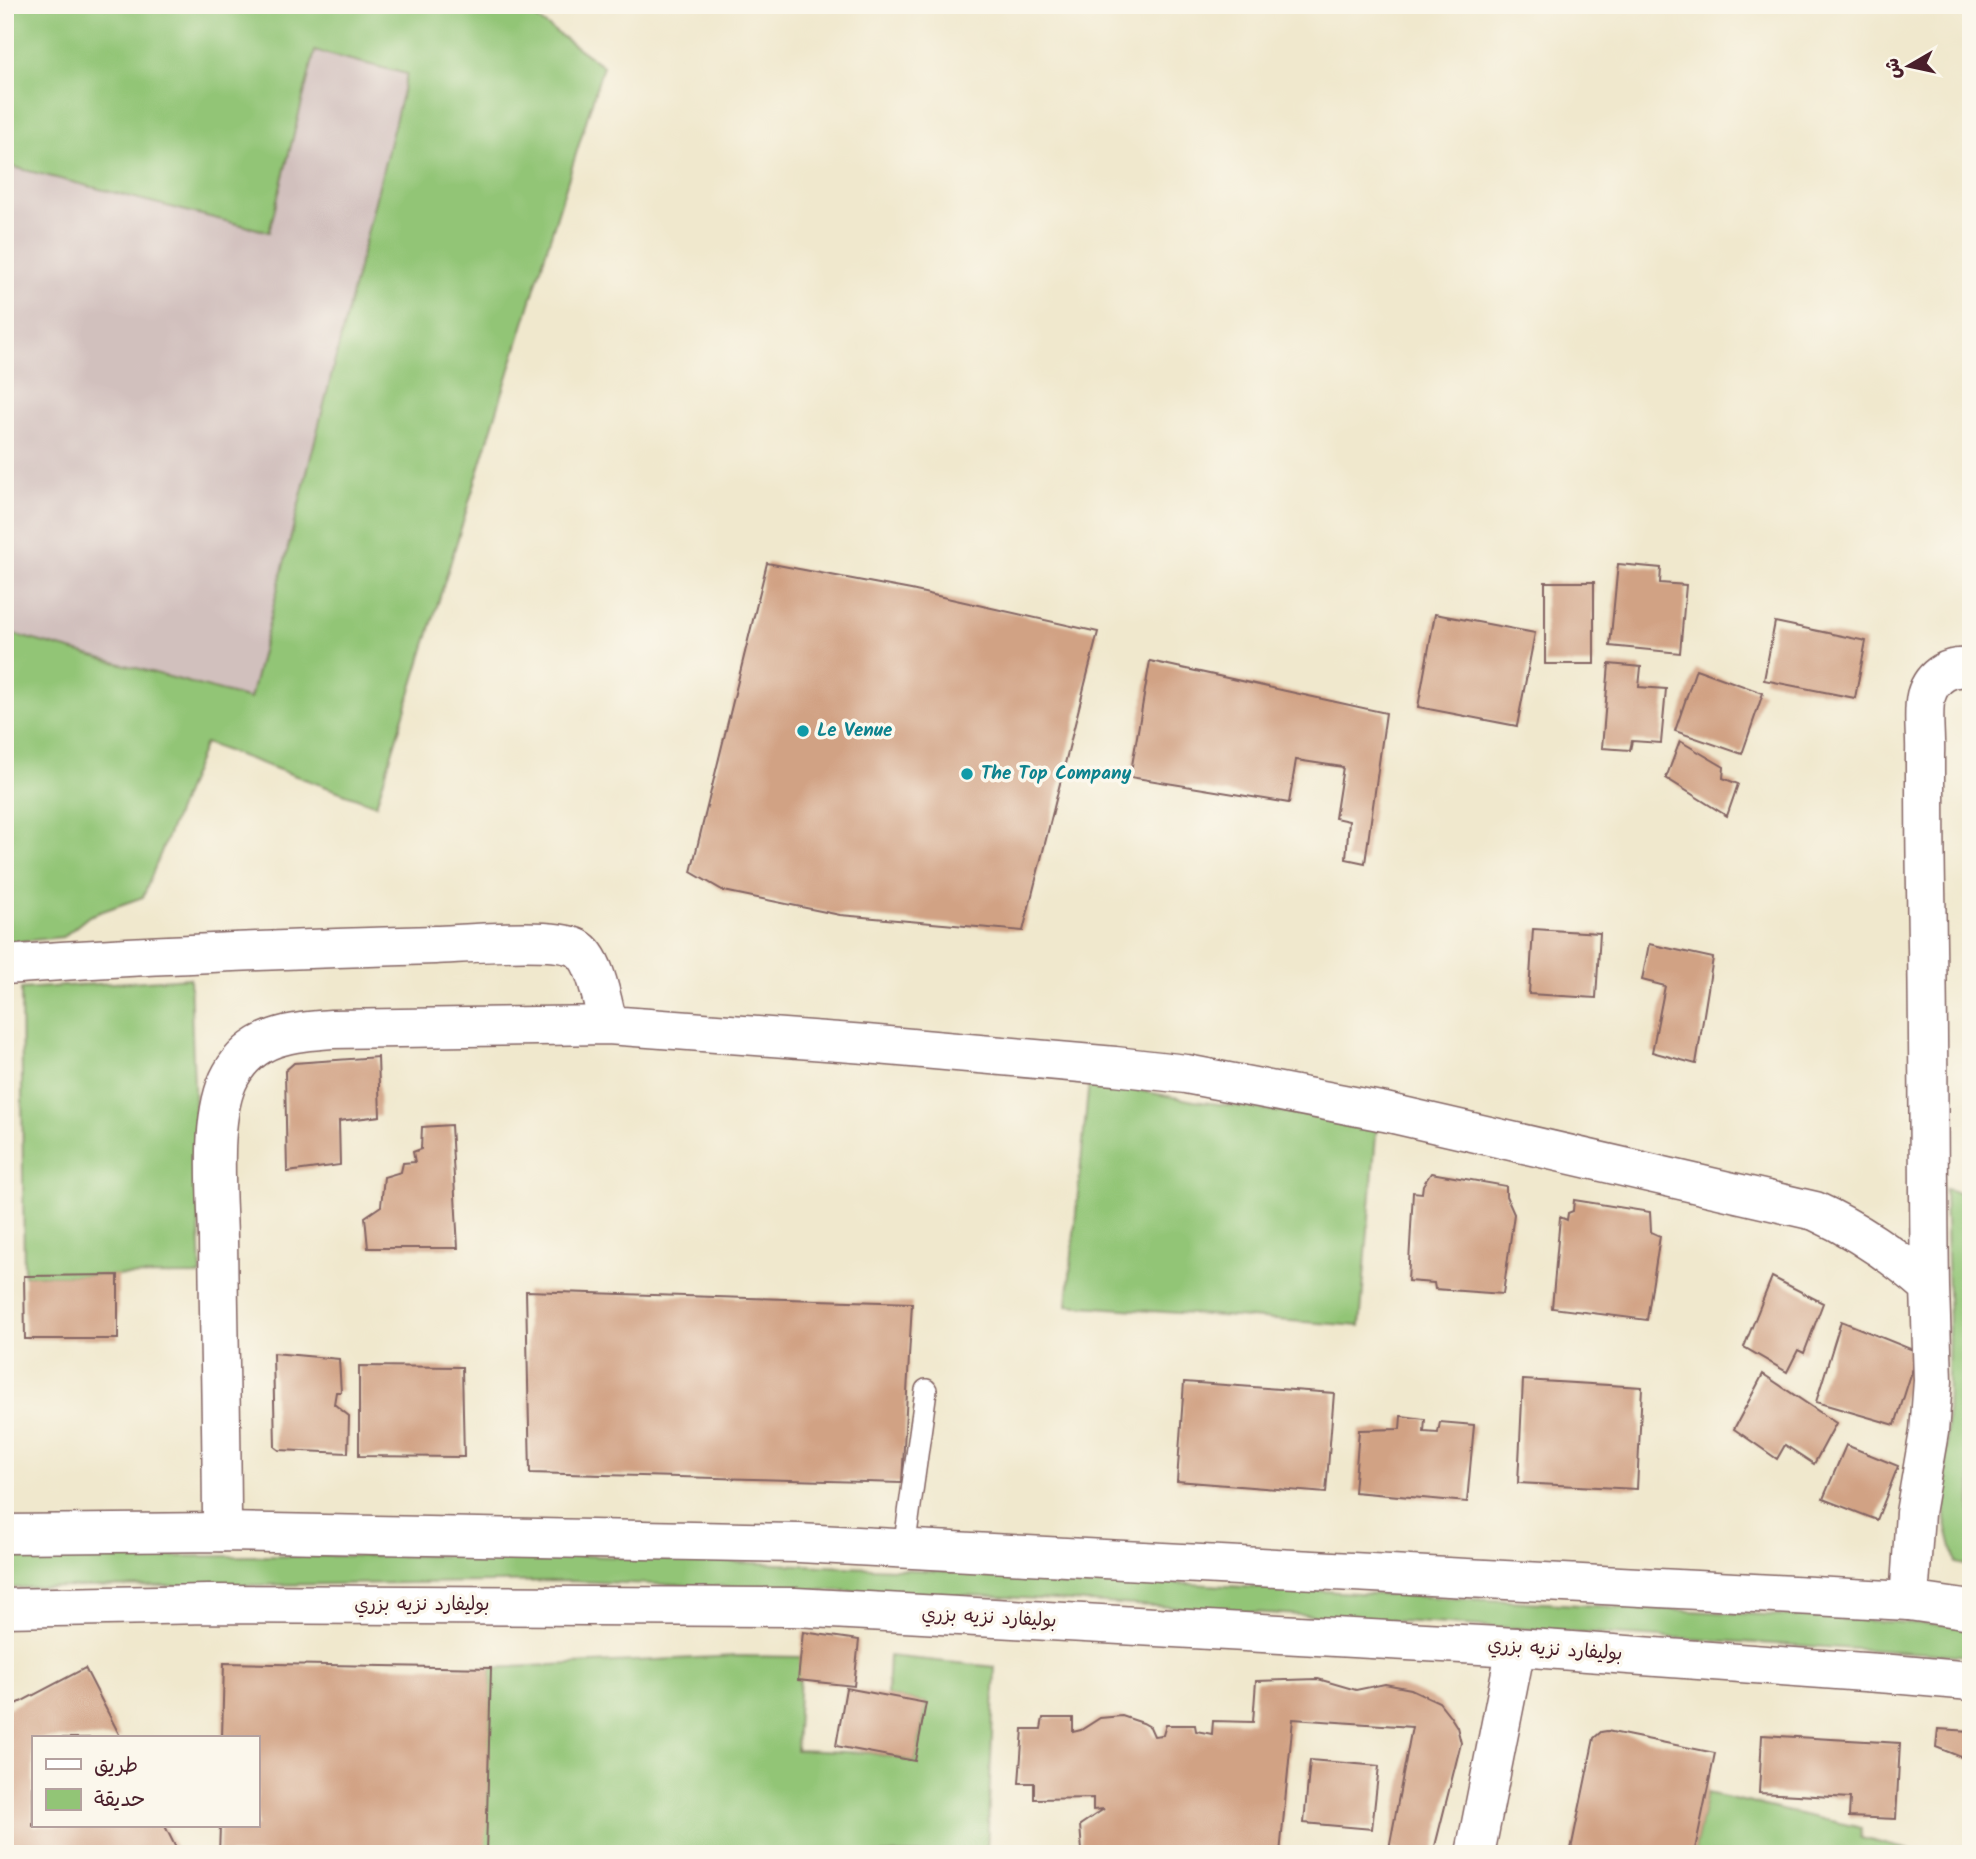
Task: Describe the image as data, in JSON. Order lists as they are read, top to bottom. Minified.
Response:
{"streets":{"main road":["بوليفارد نزيه بزري"]},"places":["Le Venue","The Top Company"],"legend":["طريق","حديقة"],"north":"left"}
